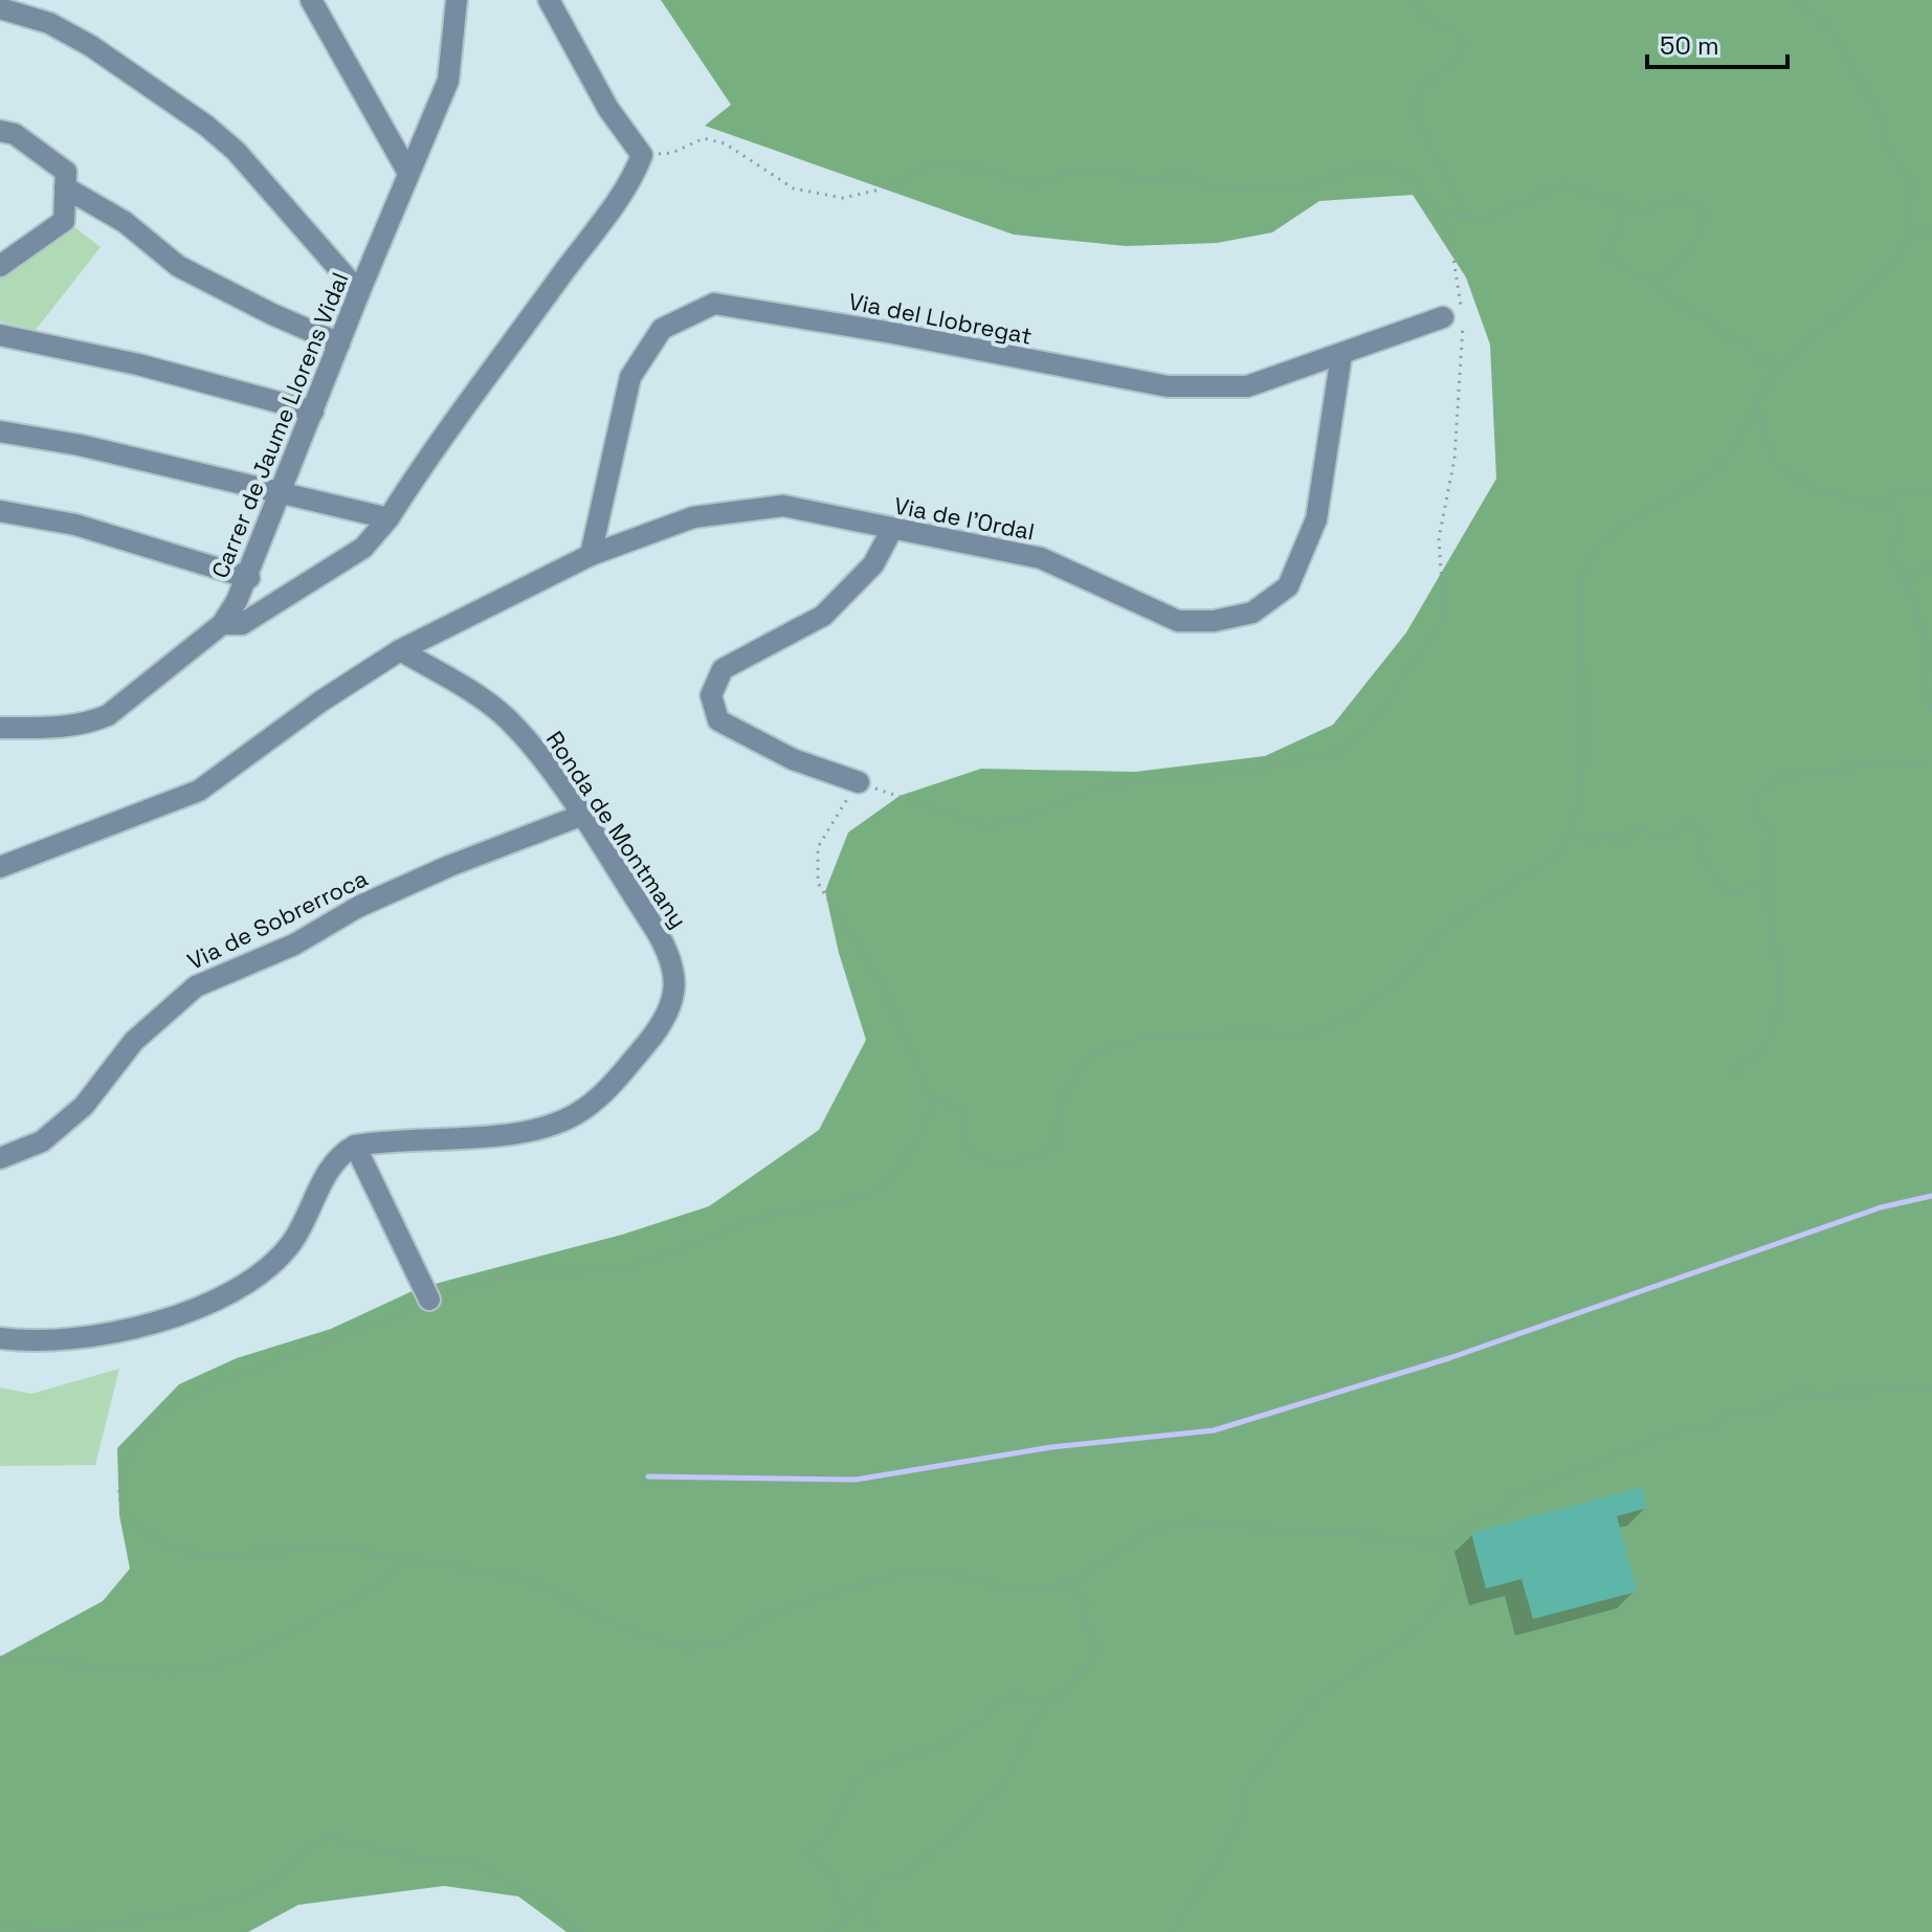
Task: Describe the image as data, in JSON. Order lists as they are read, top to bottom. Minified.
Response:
{"streets":{"street":["Via del Llobregat","Carrer de Jaume Llorens Vidal","Via de l'Ordal","Ronda de Montmany","Via de Sobrerroca"]},"crossings":[["Via del Llobregat","Via de l'Ordal"],["Via de l'Ordal","Ronda de Montmany"],["Ronda de Montmany","Via de Sobrerroca"]],"scale_bar":"50 m"}
